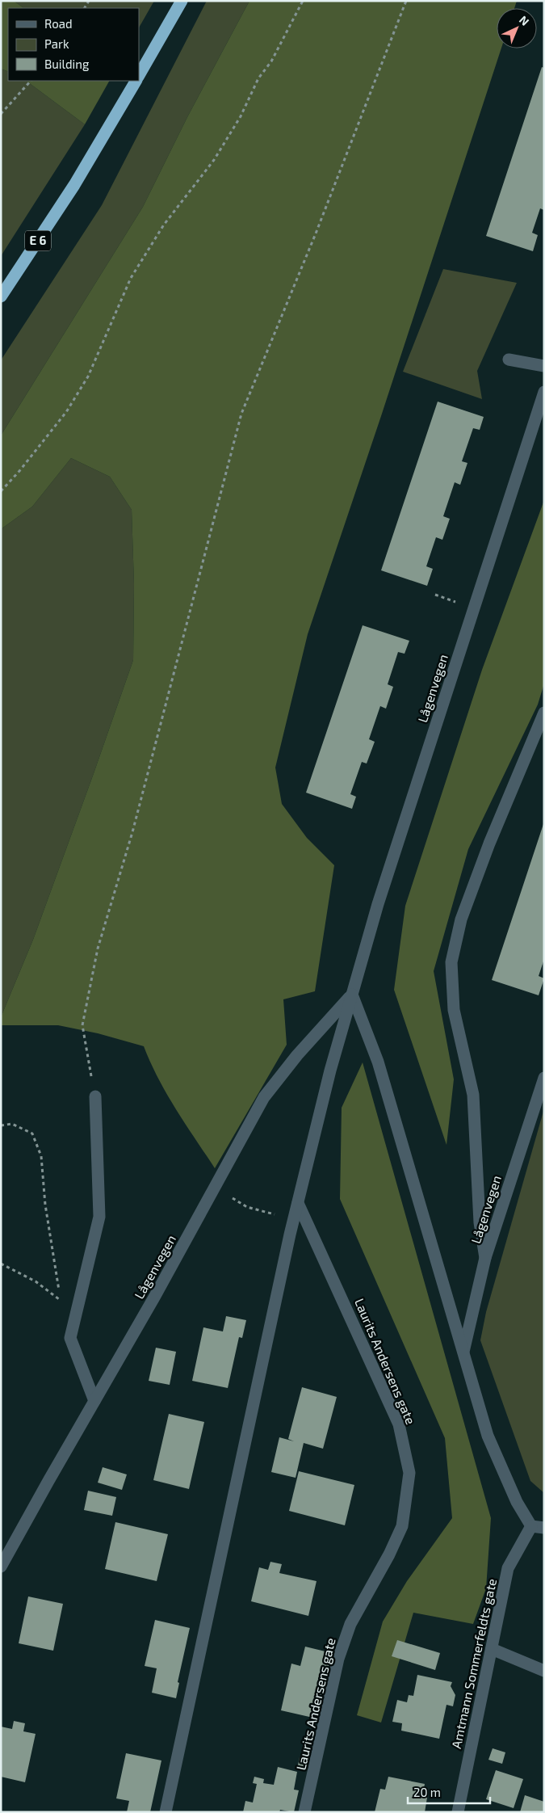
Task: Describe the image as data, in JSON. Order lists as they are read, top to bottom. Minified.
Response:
{"streets":{"highway":["E 6"],"street":["Lågenvegen","Laurits Andersens gate","Amtmann Sommerfeldts gate"]},"crossings":[["Lågenvegen","Amtmann Sommerfeldts gate"]],"legend":["Road","Park","Building"],"scale_bar":"20 m","north":"top right"}
